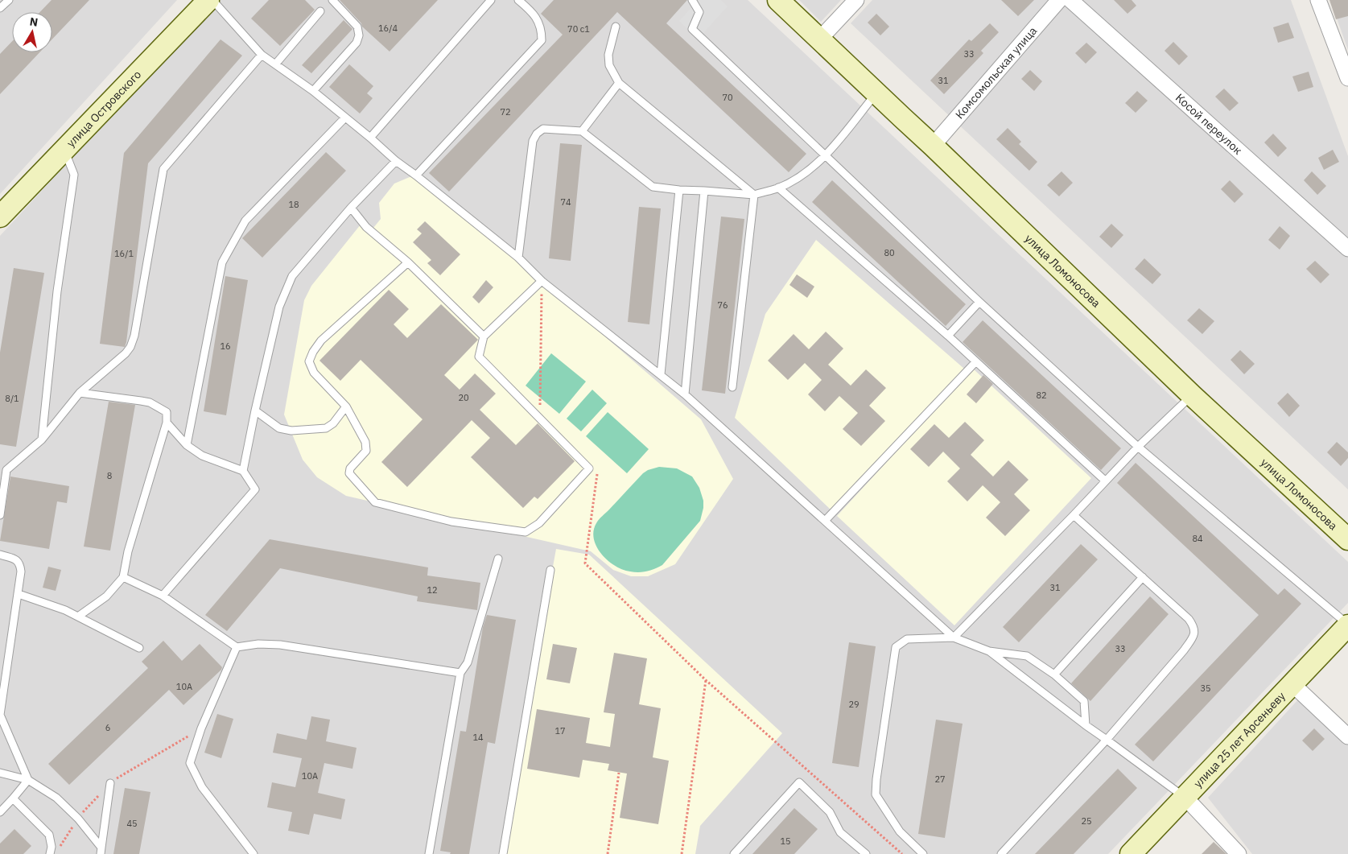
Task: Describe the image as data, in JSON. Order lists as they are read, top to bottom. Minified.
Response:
{"streets":{"main road":["улица Островского","улица Ломоносова","улица 25 лет Арсеньеву"],"street":["Комсомольская улица","Косой переулок"]},"crossings":[["Комсомольская улица","улица Ломоносова"]],"house_numbers":["16/4","70 с1","33","31","70","72","74","18","80","16/1","76","16","82","20","8/1","8","84","31","12","33","10А","35","29","6","17","14","10А","27","25","45","15"],"north":"top"}
